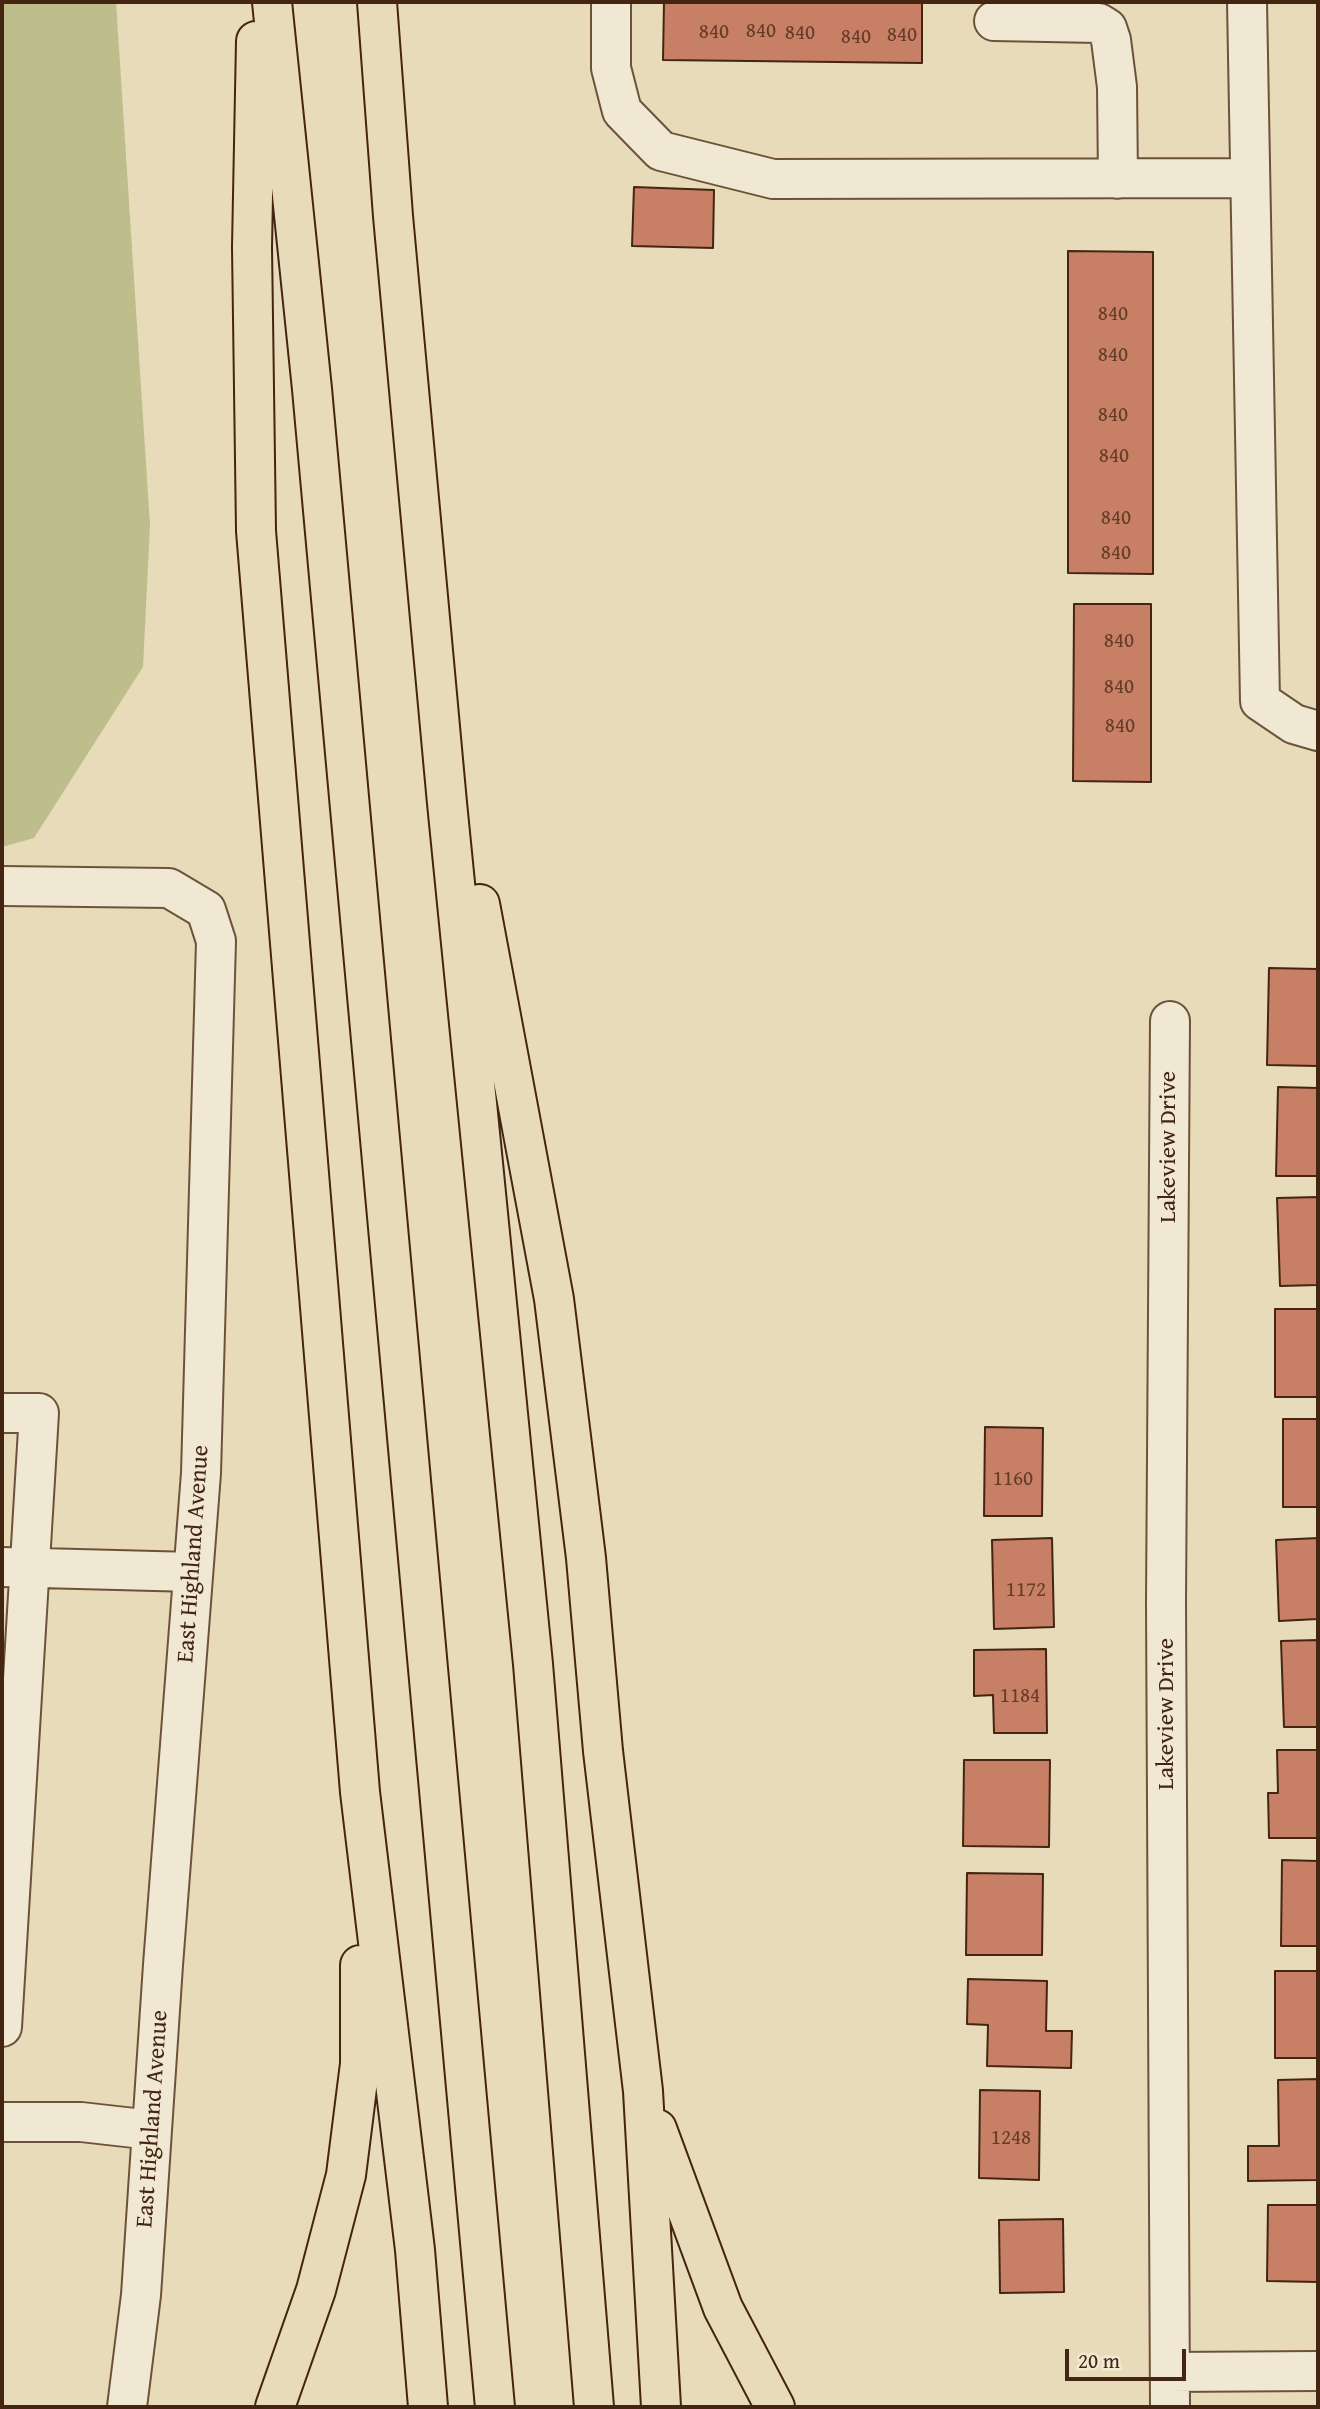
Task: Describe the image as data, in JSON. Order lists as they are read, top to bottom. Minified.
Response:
{"streets":{"street":["Lakeview Drive","East Highland Avenue"]},"house_numbers":["840","840","840","840","840","840","840","840","840","840","840","840","840","840","1160","1172","1184","1248"],"scale_bar":"20 m"}
